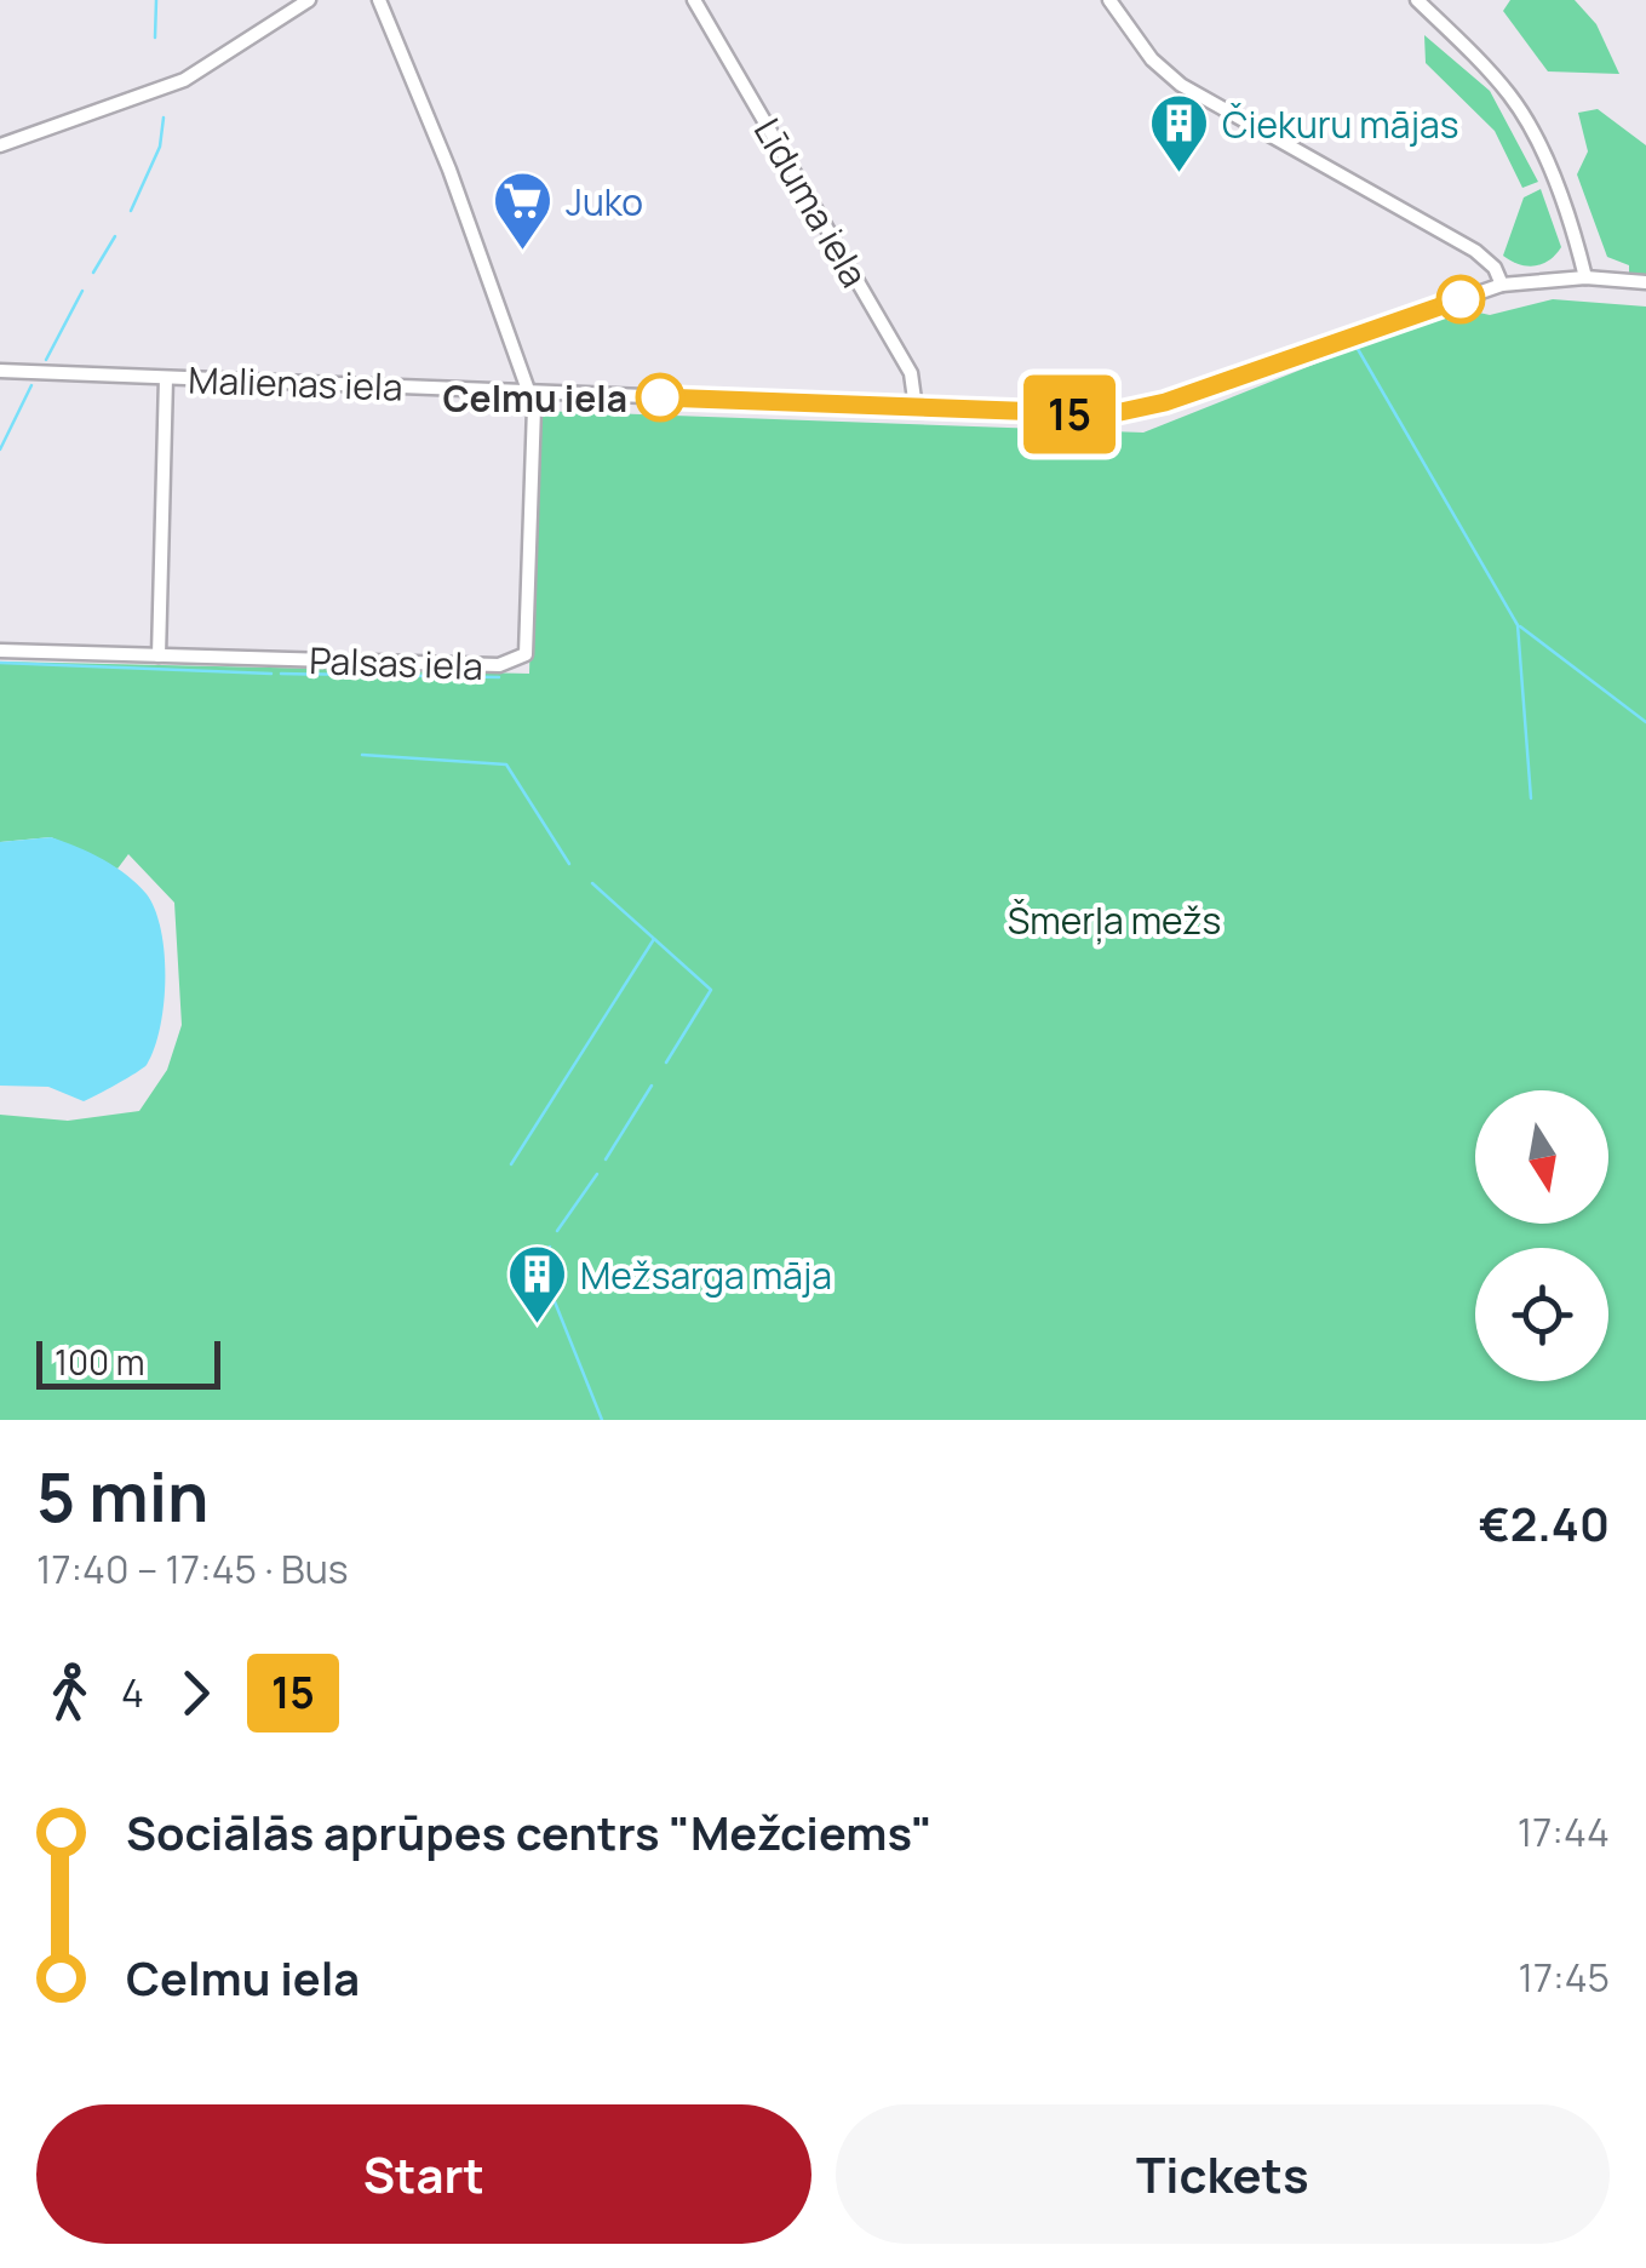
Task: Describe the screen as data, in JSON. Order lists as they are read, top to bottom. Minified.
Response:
{"streets":{"street":["Līduma iela","Malienas iela","Palsas iela"]},"crossings":[["Līduma iela","Malienas iela"],["Malienas iela","Palsas iela"]],"parks":["Šmerļa mežs"],"places":{"building":["Čiekuru mājas","Mežsarga māja"],"supermarket":["Juko"],"other":["Celmu iela"]},"lines":["bus line 15"],"scale_bar":"100 m","north":"bottom","page":{"on_map":"15","scale":"100 m","heading":["5 min","17:40 – 17:45 · Bus","€2.40"],"legs":["4","15"],"list":[{"name":"Sociālās aprūpes centrs \"Mežciems\"","value":"17:44"},{"name":"Celmu iela","value":"17:45"}],"buttons":["Start","Tickets"]}}
